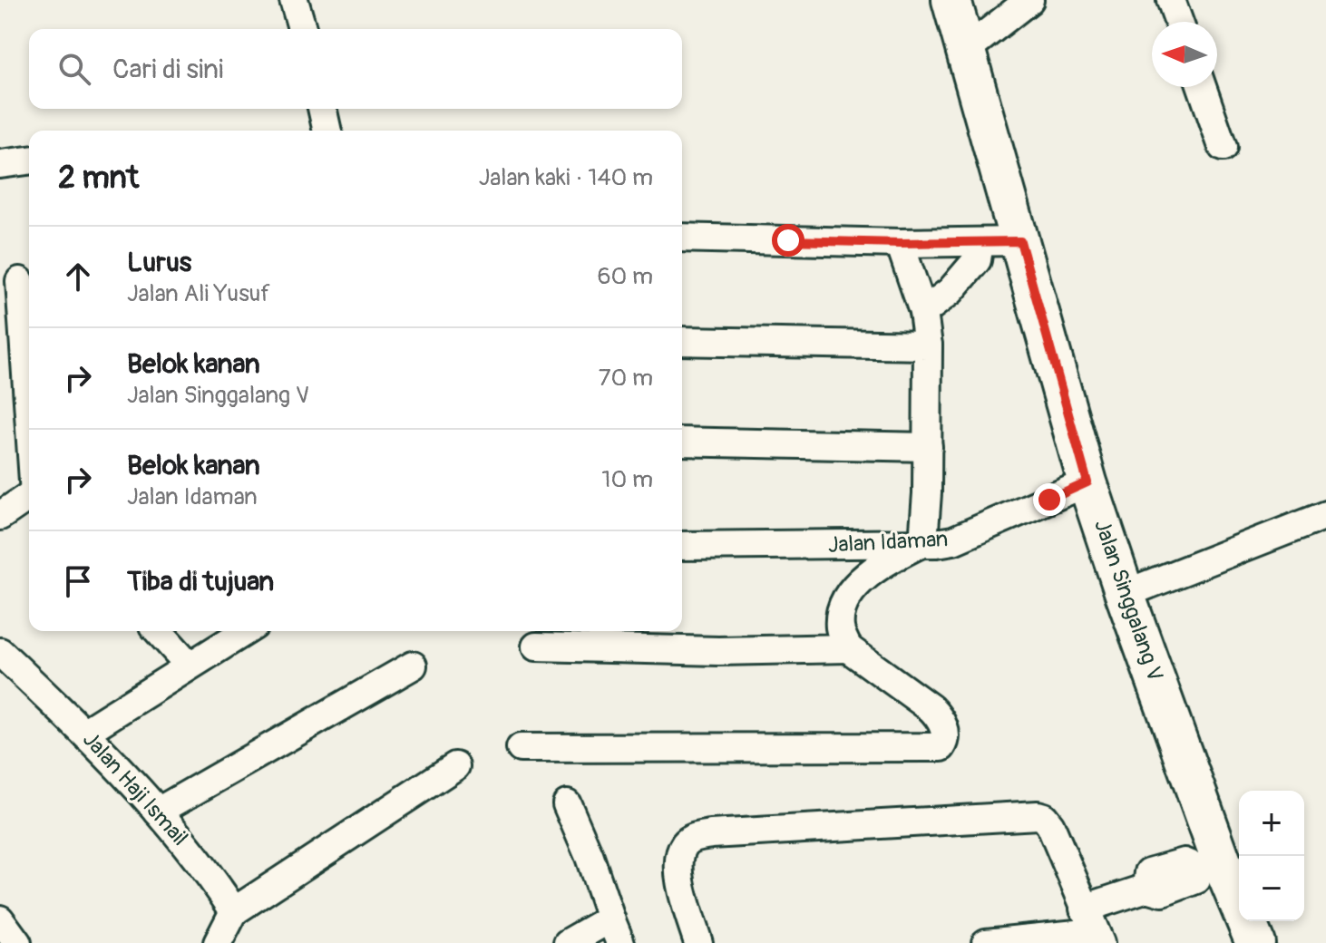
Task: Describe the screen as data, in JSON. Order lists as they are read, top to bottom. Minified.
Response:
{"streets":{"street":["Jalan Idaman","Jalan Singgalang V","Jalan Haji Ismail"]},"crossings":[["Jalan Idaman","Jalan Singgalang V"]],"north":"left","page":{"search":"Cari di sini","heading":["2 mnt","Jalan kaki · 140 m"],"list":[["Lurus","Jalan Ali Yusuf","60 m"],["Belok kanan","Jalan Singgalang V","70 m"],["Belok kanan","Jalan Idaman","10 m"],"Tiba di tujuan"],"map_buttons":["+","−"]}}
